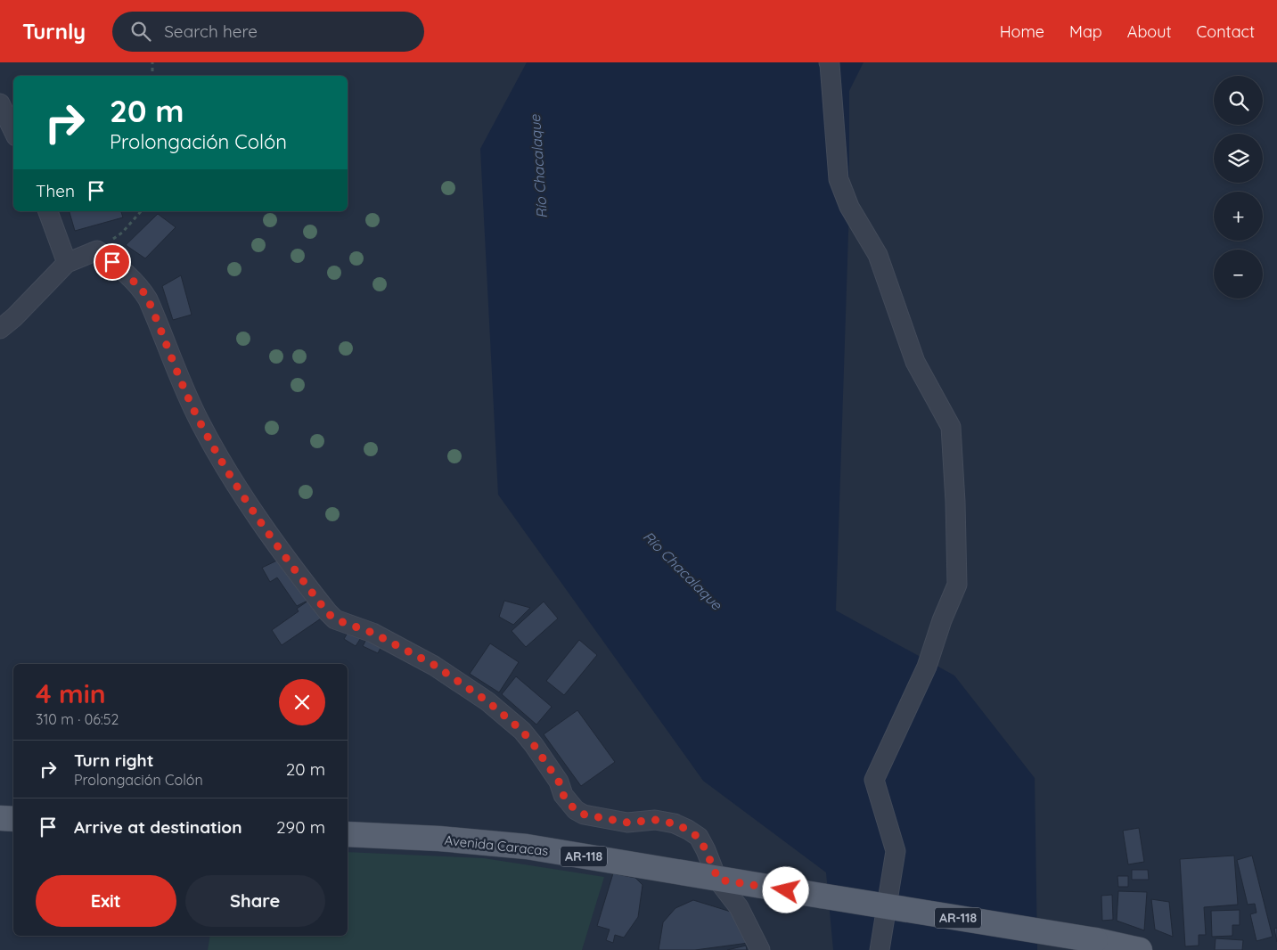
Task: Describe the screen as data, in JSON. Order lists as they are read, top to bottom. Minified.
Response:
{"streets":{"main road":["Avenida Caracas","AR-118"]},"water":["Río Chacalaque"],"page":{"header":"Turnly","search":"Search here","nav":["Home","Map","About","Contact"],"map_buttons":["+","−"],"turn":["20 m","Prolongación Colón"],"then":"Then","heading":["4 min","310 m · 06:52"],"list":[{"name":"Turn right","note":"Prolongación Colón","value":"20 m"},{"name":"Arrive at destination","value":"290 m"}],"buttons":["Exit","Share"]}}
